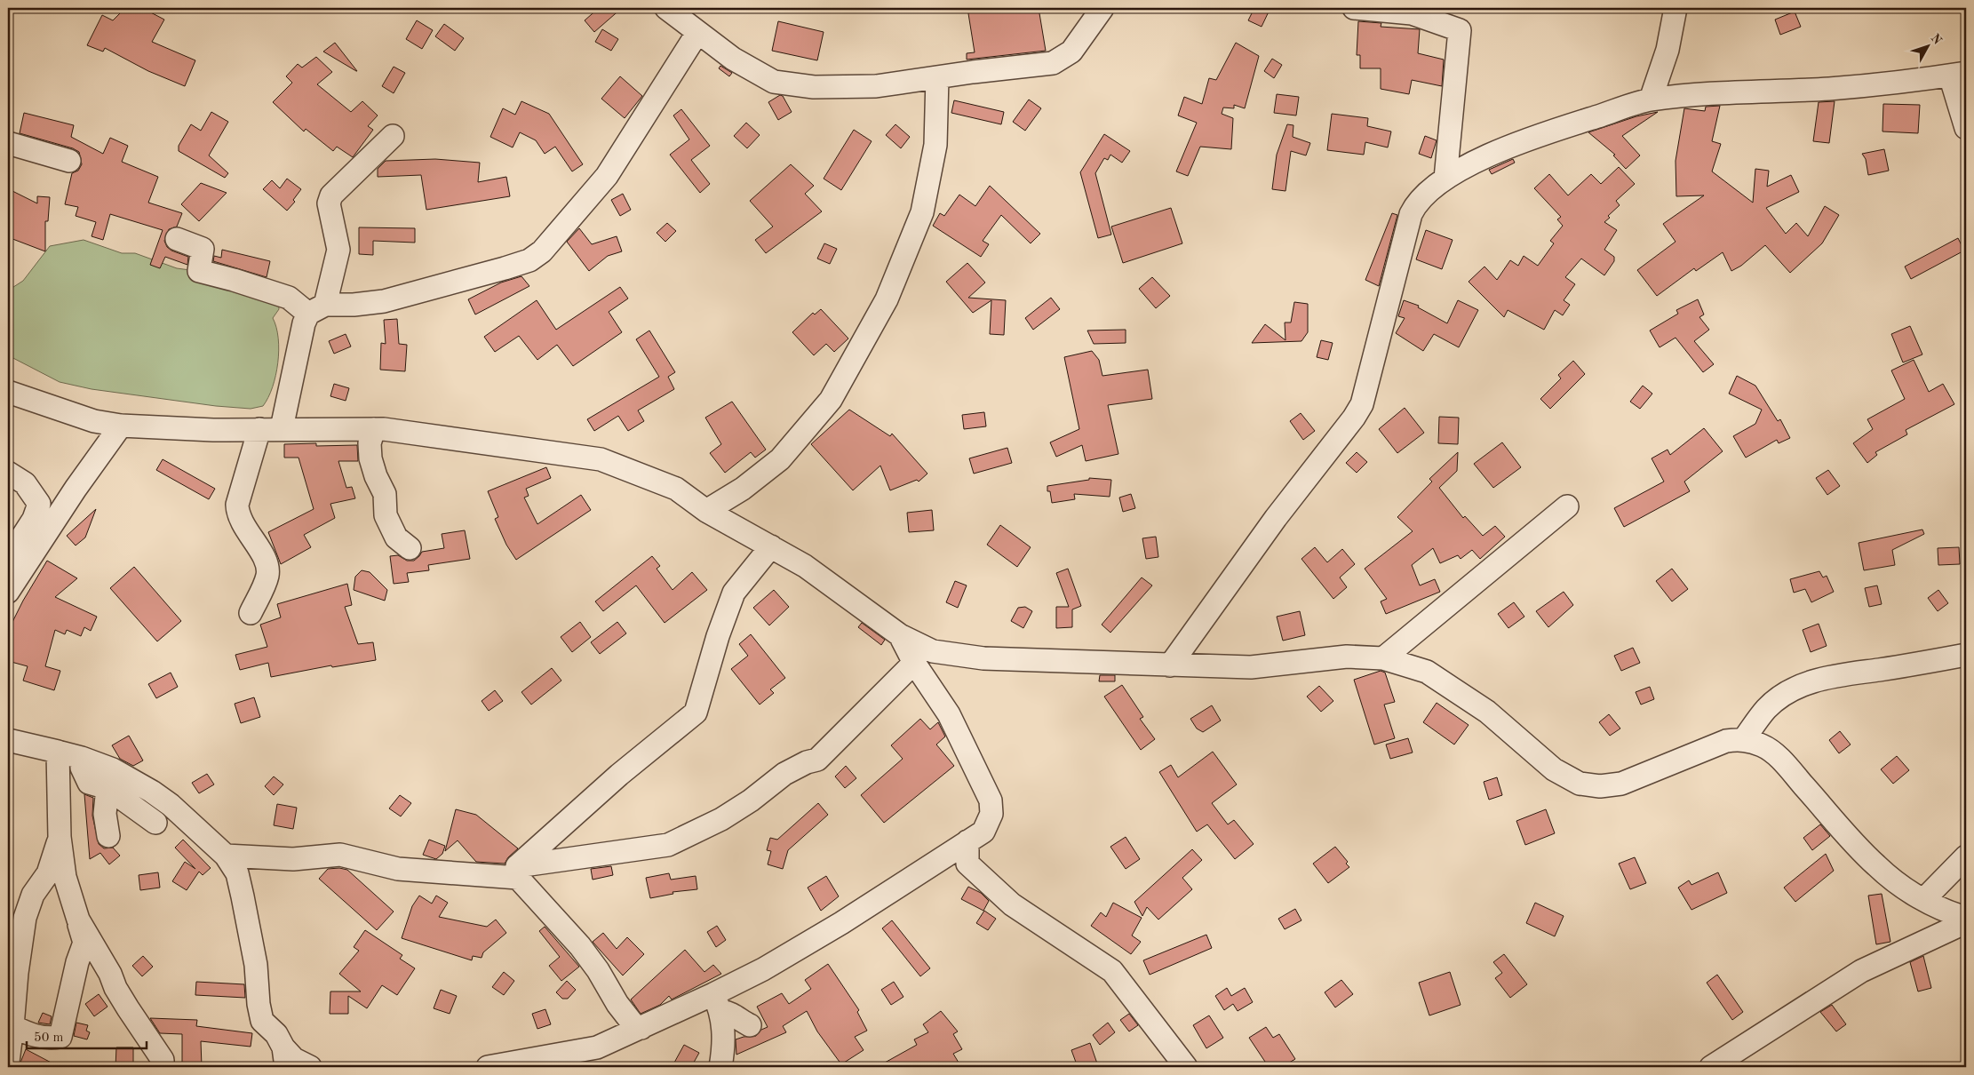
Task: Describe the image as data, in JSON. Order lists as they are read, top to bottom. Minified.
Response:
{"scale_bar":"50 m","north":"top right"}
